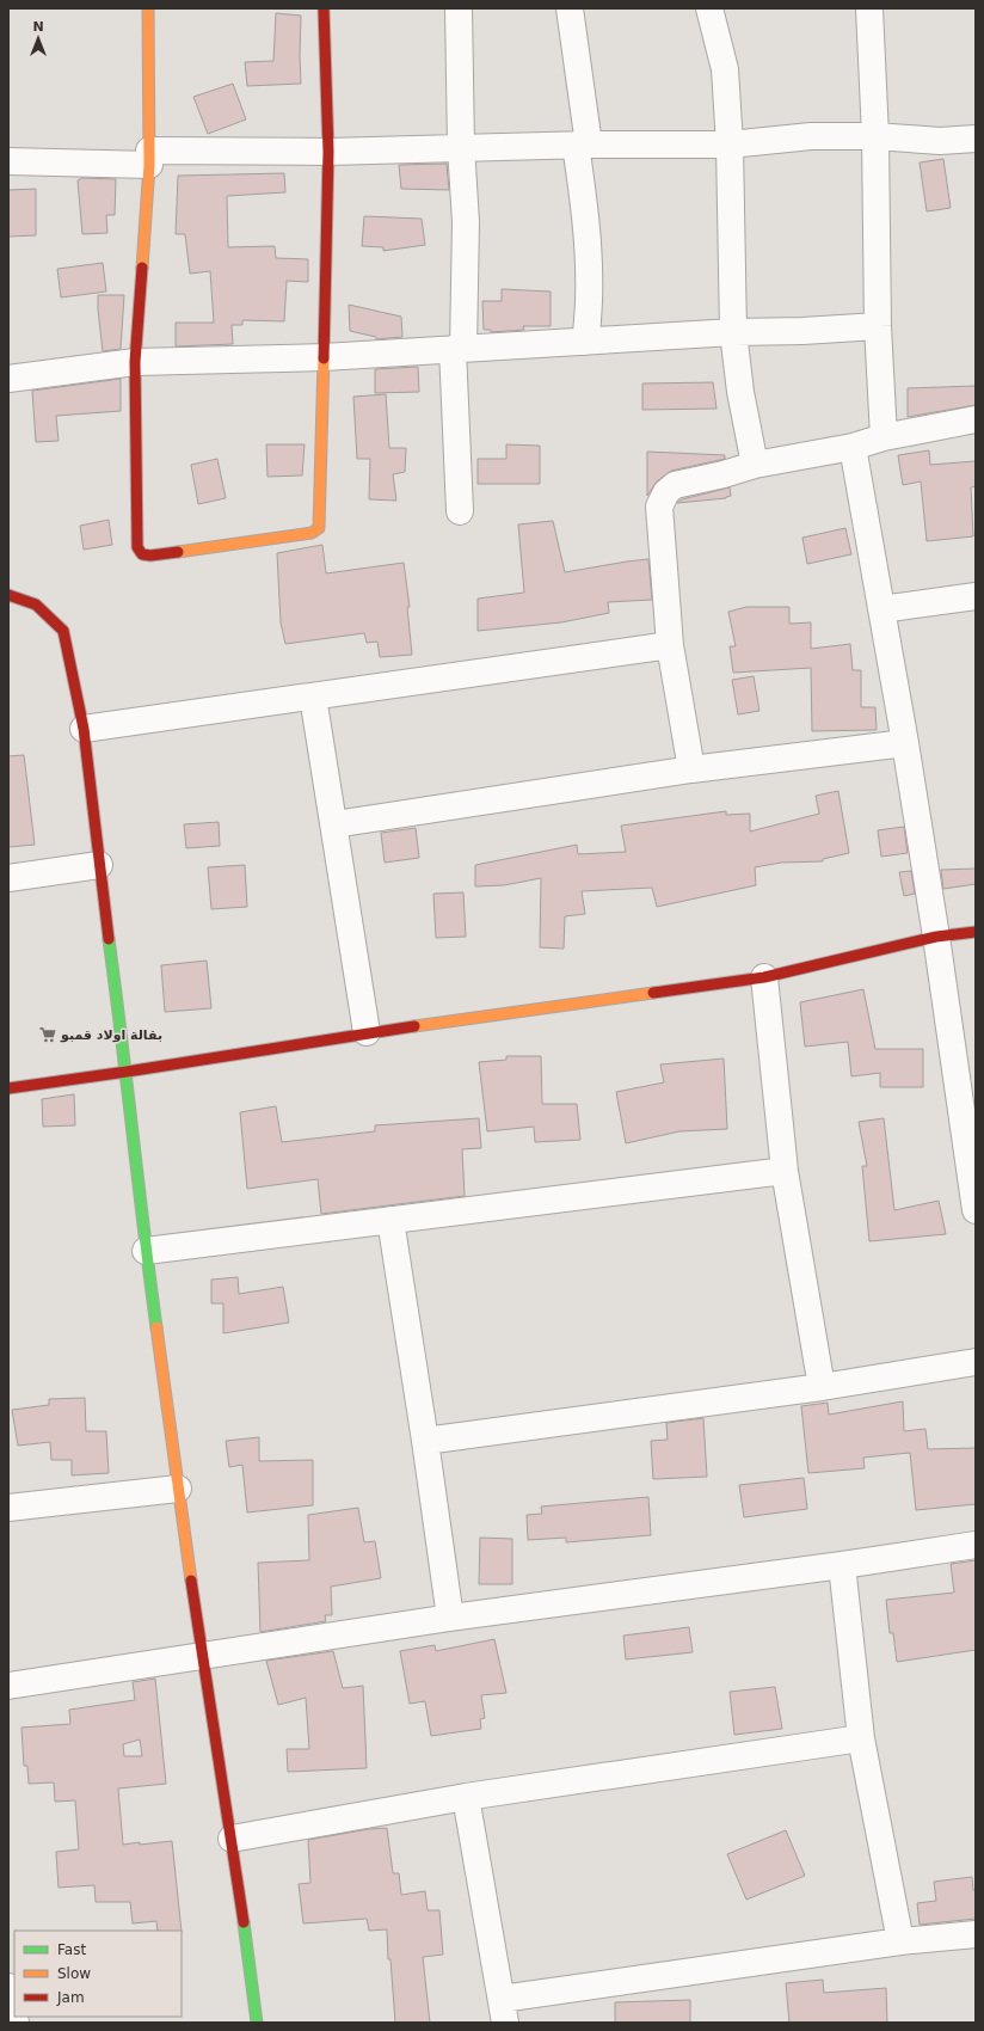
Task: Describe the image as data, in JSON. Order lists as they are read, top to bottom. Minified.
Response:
{"places":{"supermarket":["بقالة اولاد قمبو"]},"legend":["Fast","Slow","Jam"],"north":"top"}
